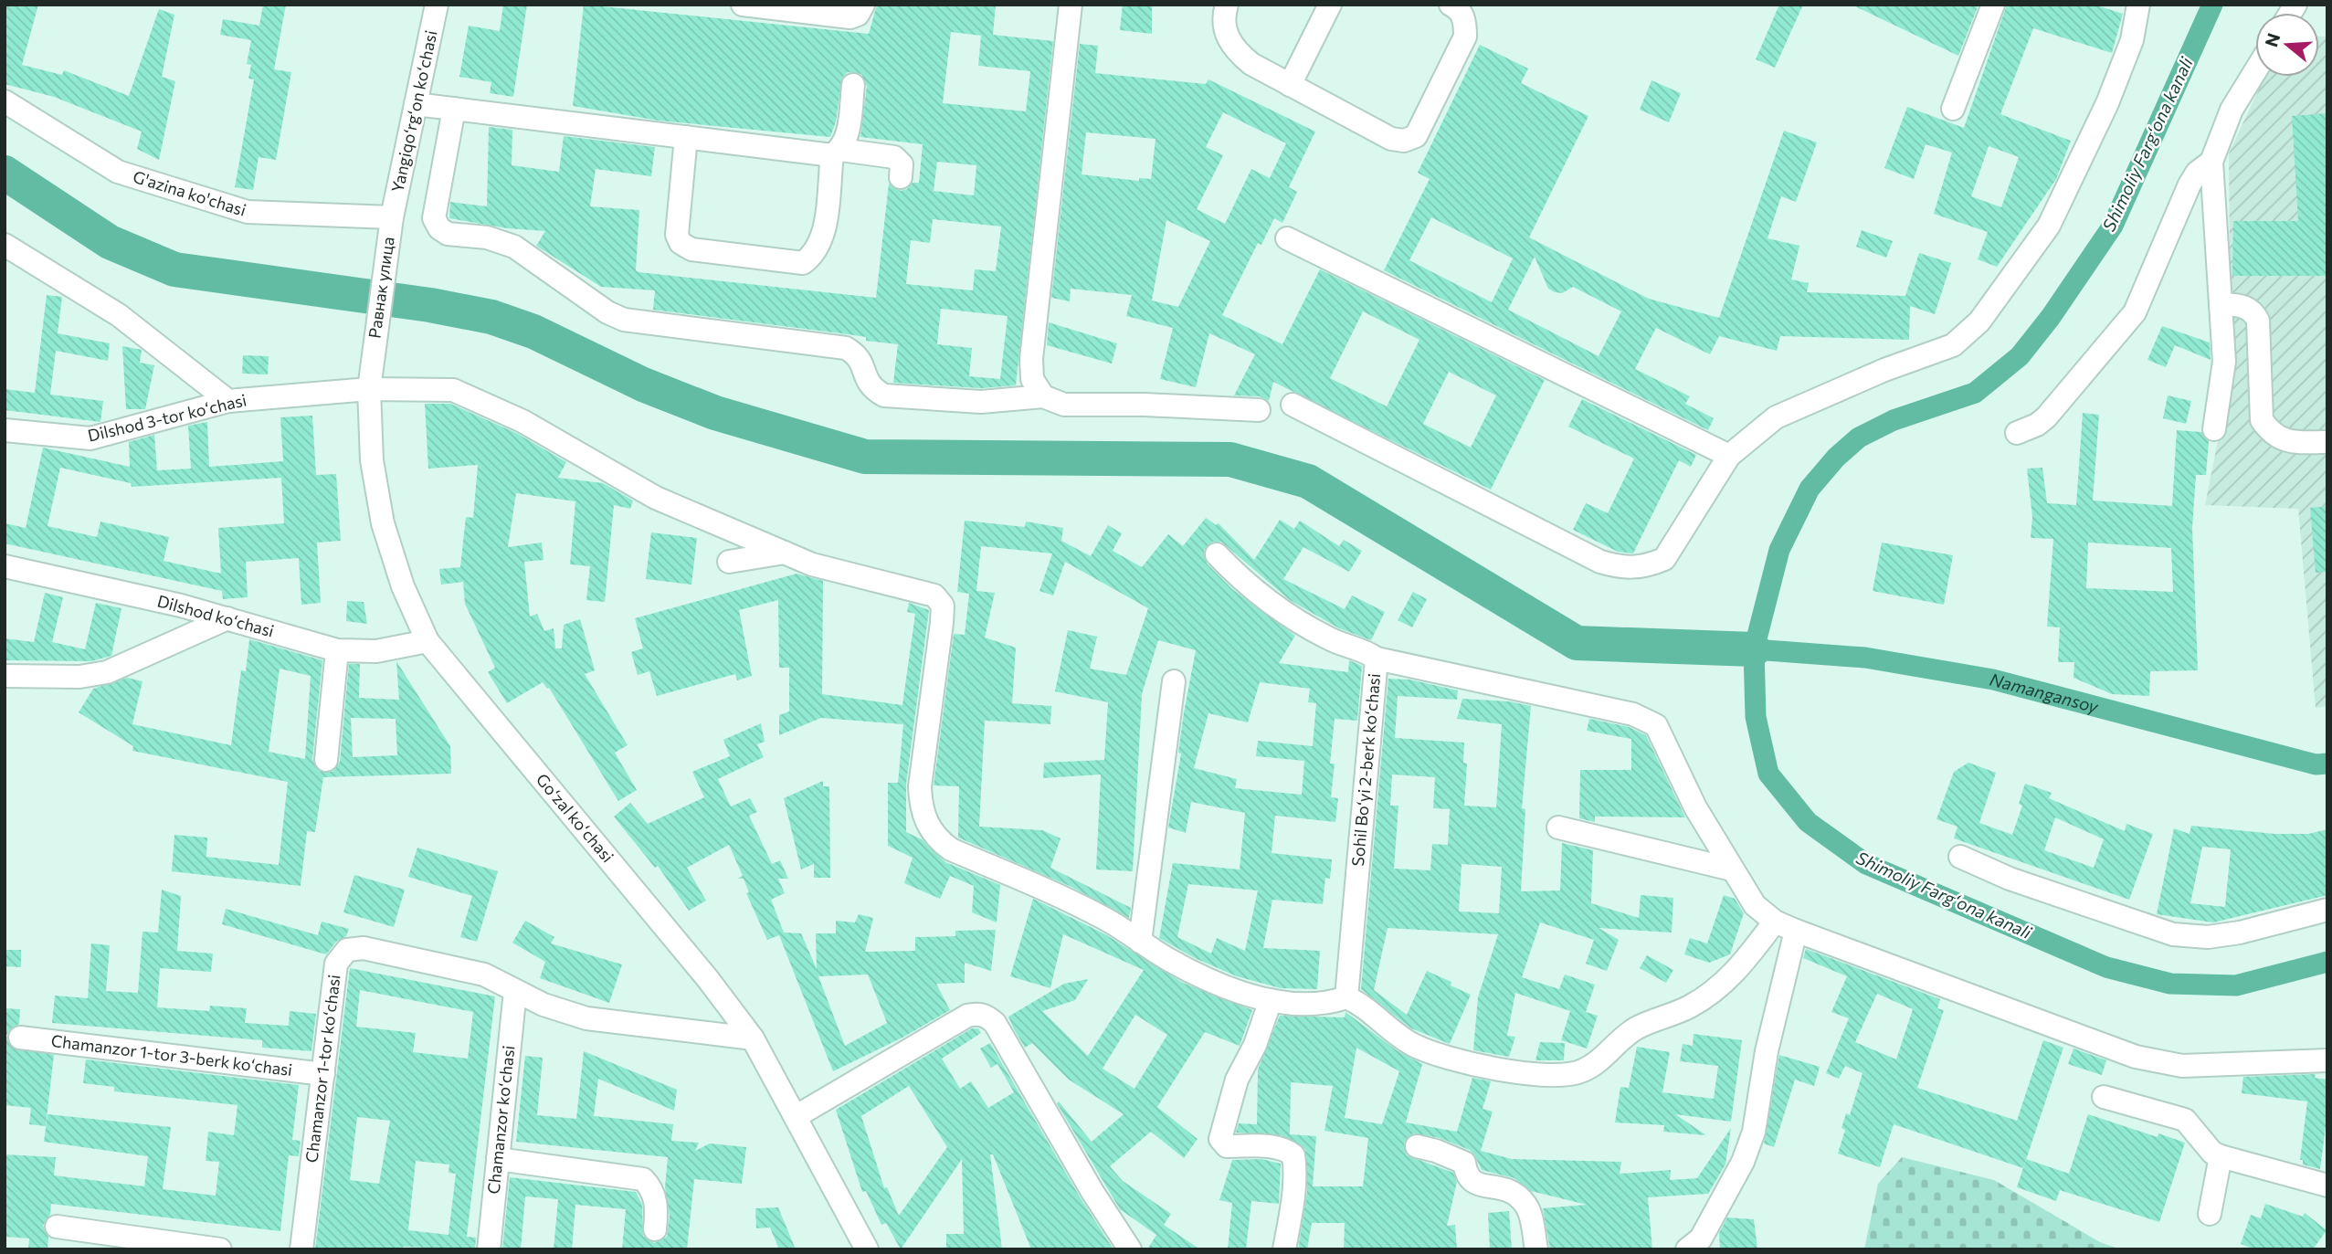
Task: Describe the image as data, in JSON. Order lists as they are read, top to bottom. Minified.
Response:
{"streets":{"street":["Yangiqoʻrgʻon koʻchasi","G'azina ko'chasi","Равнак улица","Dilshod 3-tor koʻchasi","Dilshod koʻchasi","Sohil Boʻyi 2-berk koʻchasi","Goʻzal koʻchasi","Chamanzor 1-tor 3-berk koʻchasi","Chamanzor 1-tor koʻchasi","Chamanzor koʻchasi"]},"crossings":[["Yangiqoʻrgʻon koʻchasi","G'azina ko'chasi"],["Yangiqoʻrgʻon koʻchasi","Равнак улица"],["G'azina ko'chasi","Равнак улица"],["Равнак улица","Goʻzal koʻchasi"],["Dilshod 3-tor koʻchasi","Sohil Boʻyi 2-berk koʻchasi"],["Dilshod 3-tor koʻchasi","Goʻzal koʻchasi"],["Dilshod koʻchasi","Goʻzal koʻchasi"],["Chamanzor 1-tor 3-berk koʻchasi","Chamanzor 1-tor koʻchasi"],["Chamanzor 1-tor koʻchasi","Chamanzor koʻchasi"]],"water":["Shimoliy Fargʻona kanali","Namangansoy"],"north":"left"}
